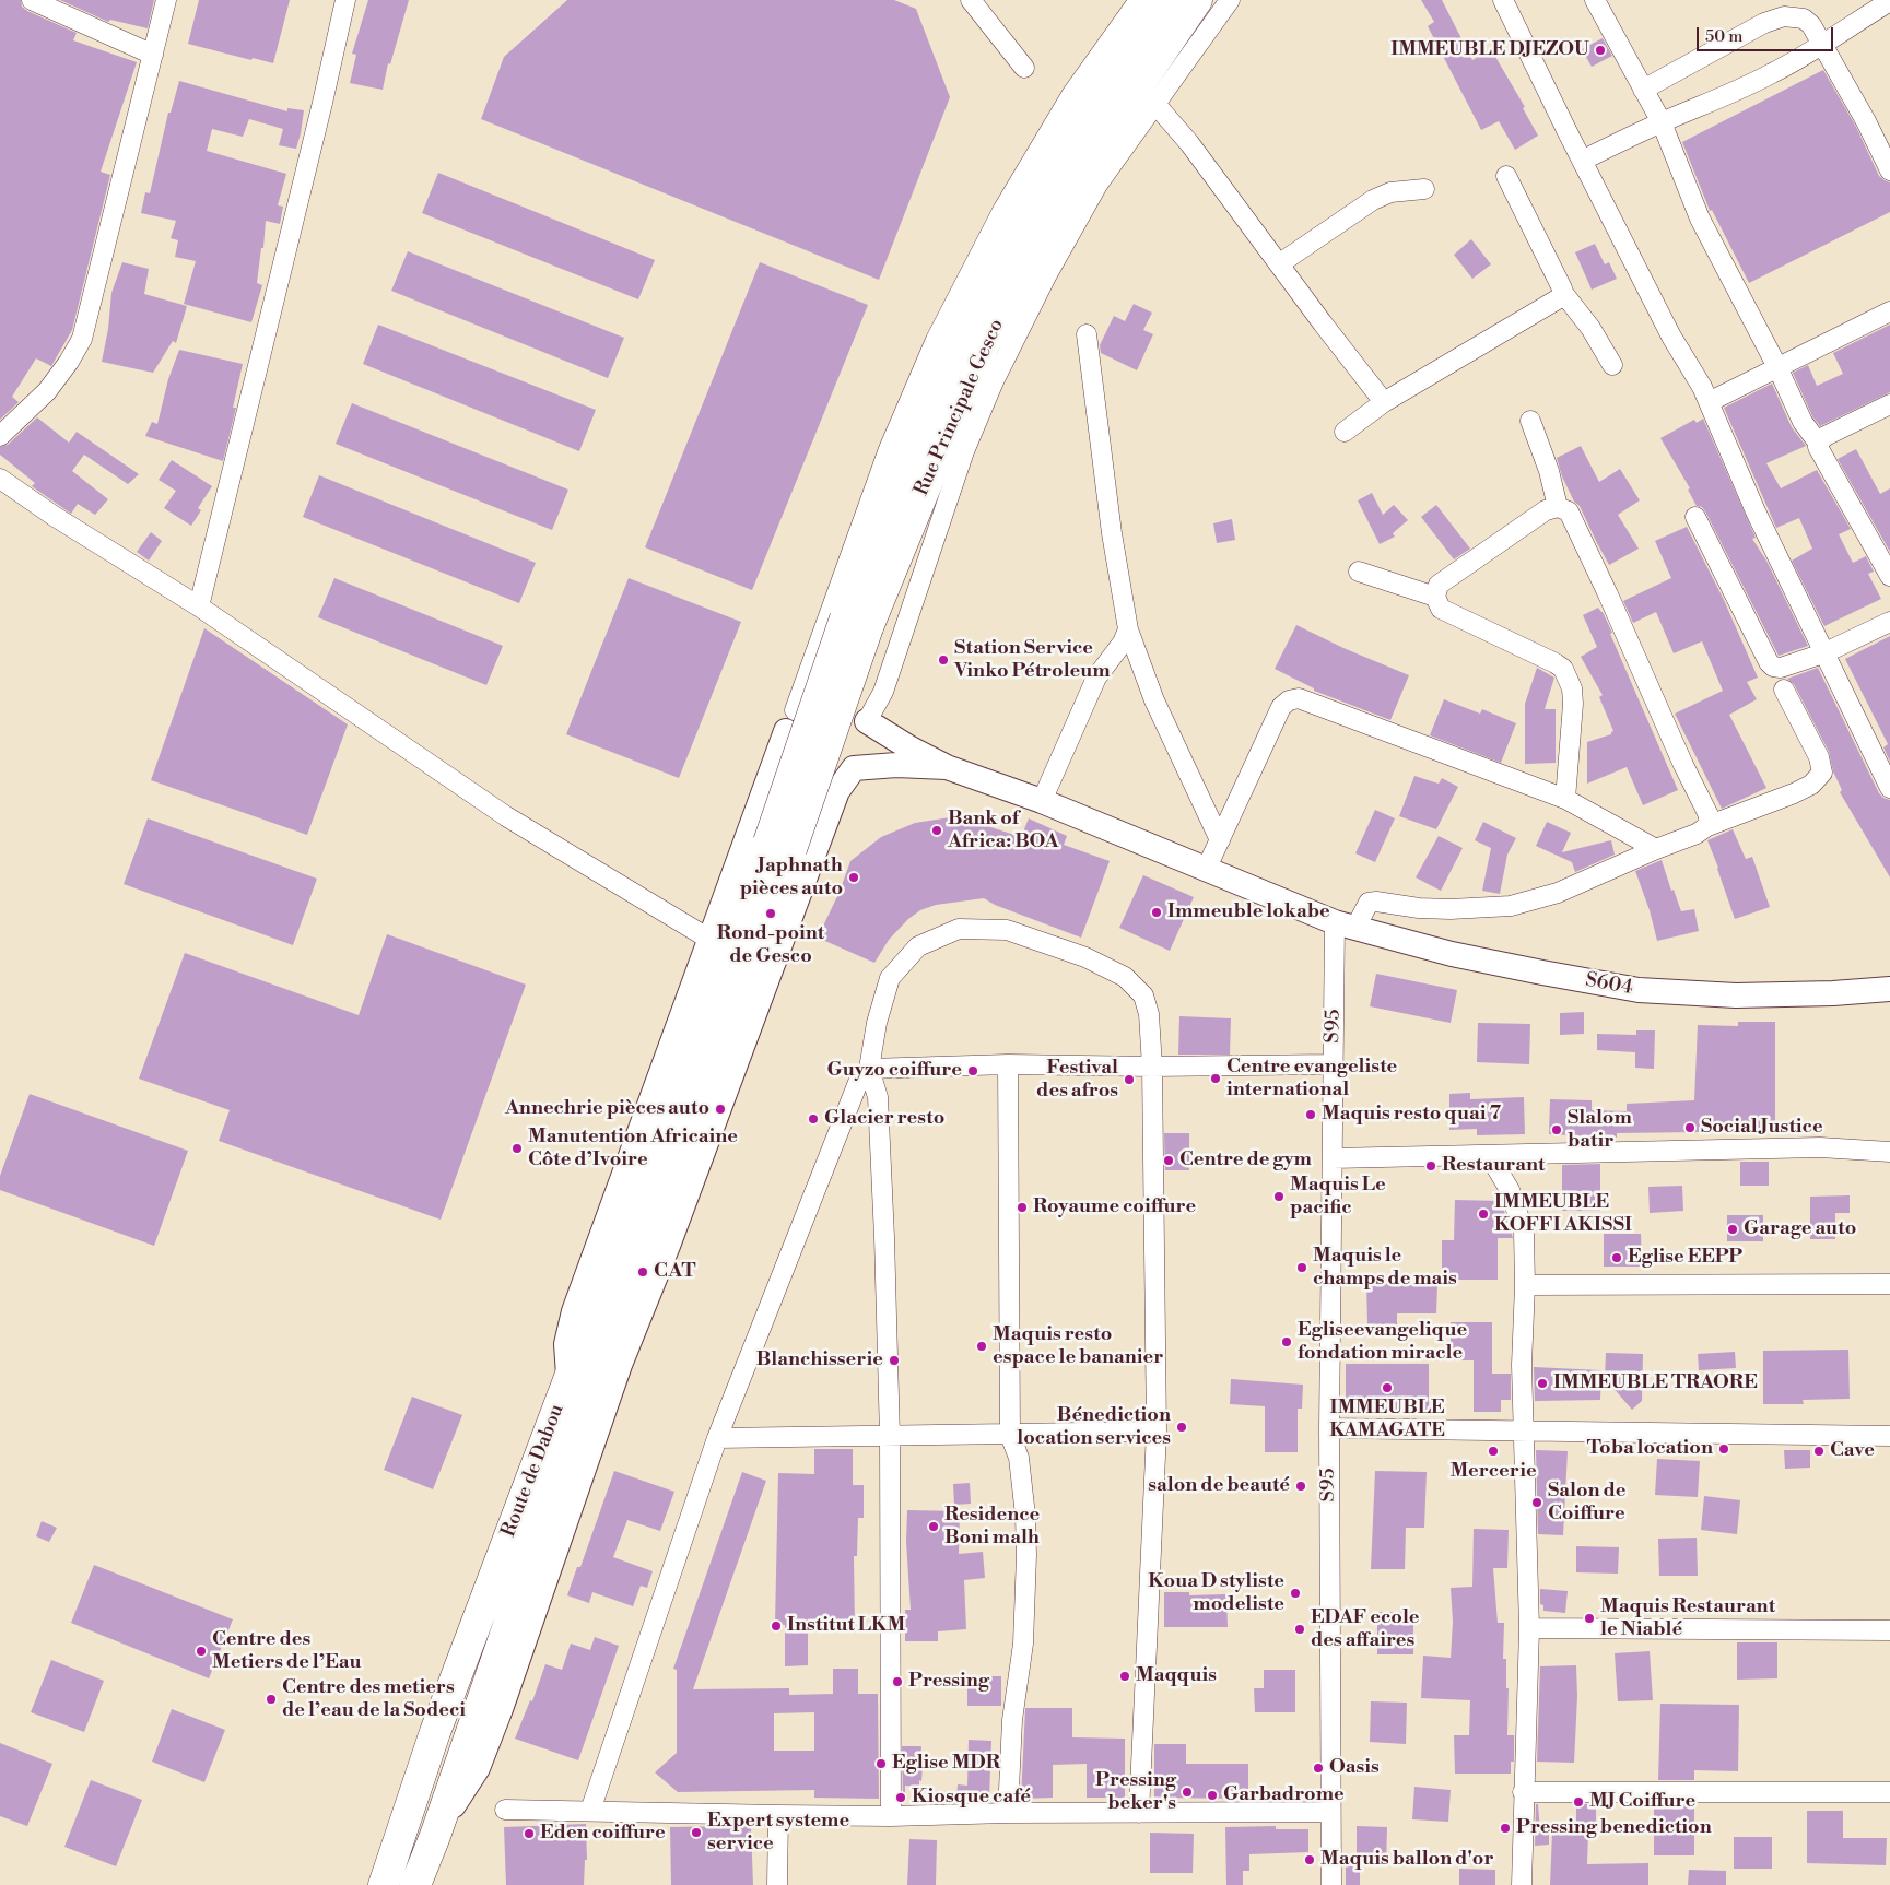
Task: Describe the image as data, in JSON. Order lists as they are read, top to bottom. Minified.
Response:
{"streets":{"main road":["Rue Principale Gesco","Route de Dabou"],"street":["S604","S95"]},"crossings":[["Rue Principale Gesco","Route de Dabou"],["S604","S95"]],"places":["IMMEUBLE DJEZOU","Station Service Vinko Pétroleum","Bank of Africa: BOA","Japhnath pièces auto","Immeuble lokabe","Rond-point de Gesco","Guyzo coiffure","Centre evangeliste international","Festival des afros","Annechrie pièces auto","Maquis resto quai 7","Glacier resto","Social Justice","Slalom batir","Manutention Africaine Côte d’Ivoire","Centre de gym","Restaurant","Maquis Le pacific","Royaume coiffure","IMMEUBLE KOFFI AKISSI","Garage auto","Eglise EEPP","Maquis le champs de mais","CAT","Egliseevangelique fondation miracle","Maquis resto espace le bananier","Blanchisserie","IMMEUBLE TRAORE","IMMEUBLE KAMAGATE","Bénediction location services","Toba location","Mercerie","Cave","salon de beauté","Salon de Coiffure","Residence Boni malh","Koua D styliste modeliste","Maquis Restaurant le Niablé","Institut LKM","EDAF ecole des affaires","Centre des Metiers de l’Eau","Maqquis","Pressing","Centre des metiers de l’eau de la Sodeci","Eglise MDR","Oasis","Pressing beker's","Garbadrome","Kiosque café","MJ Coiffure","Pressing benediction","Expert systeme service","Eden coiffure","Maquis ballon d'or"],"scale_bar":"50 m"}
